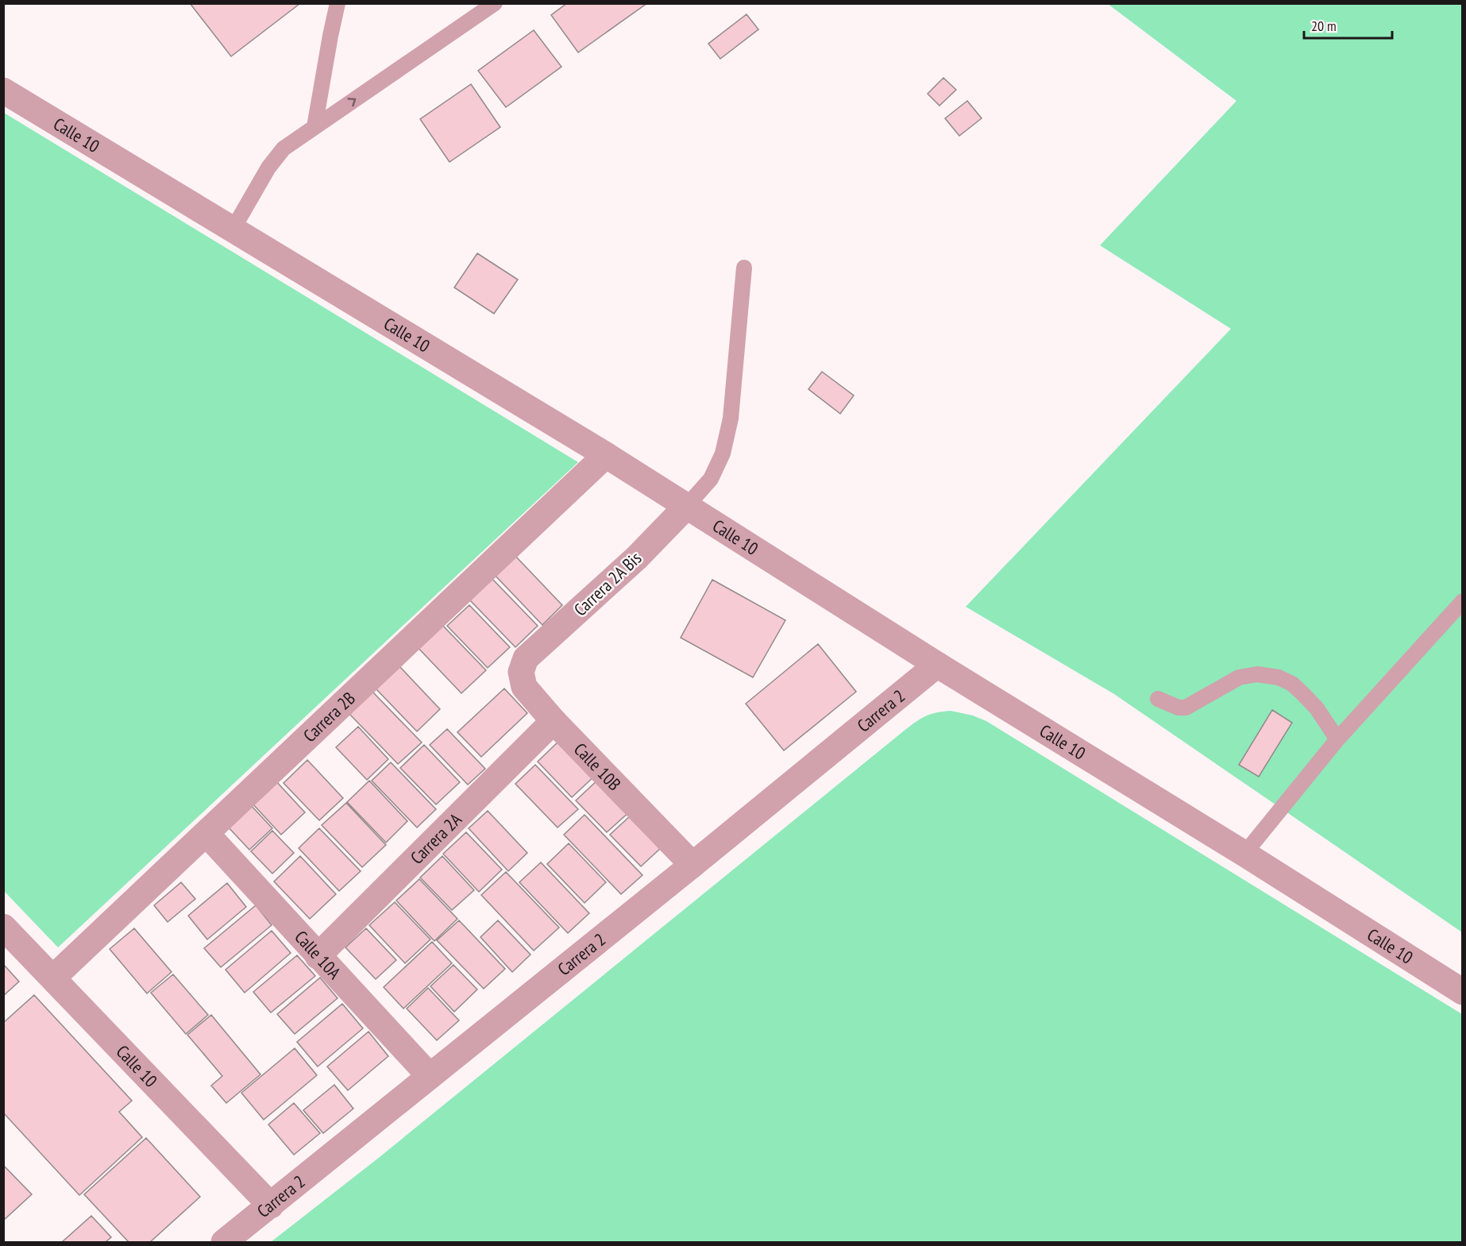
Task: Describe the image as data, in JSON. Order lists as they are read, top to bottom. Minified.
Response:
{"streets":{"street":["Calle 10","Carrera 2A Bis","Carrera 2","Carrera 2B","Calle 10B","Carrera 2A","Calle 10A"]},"crossings":[["Calle 10","Carrera 2A Bis"],["Calle 10","Carrera 2"],["Calle 10","Carrera 2B"],["Carrera 2A Bis","Calle 10B"],["Carrera 2","Calle 10B"],["Carrera 2","Calle 10A"],["Carrera 2B","Calle 10A"],["Calle 10B","Carrera 2A"],["Carrera 2A","Calle 10A"]],"scale_bar":"20 m"}
